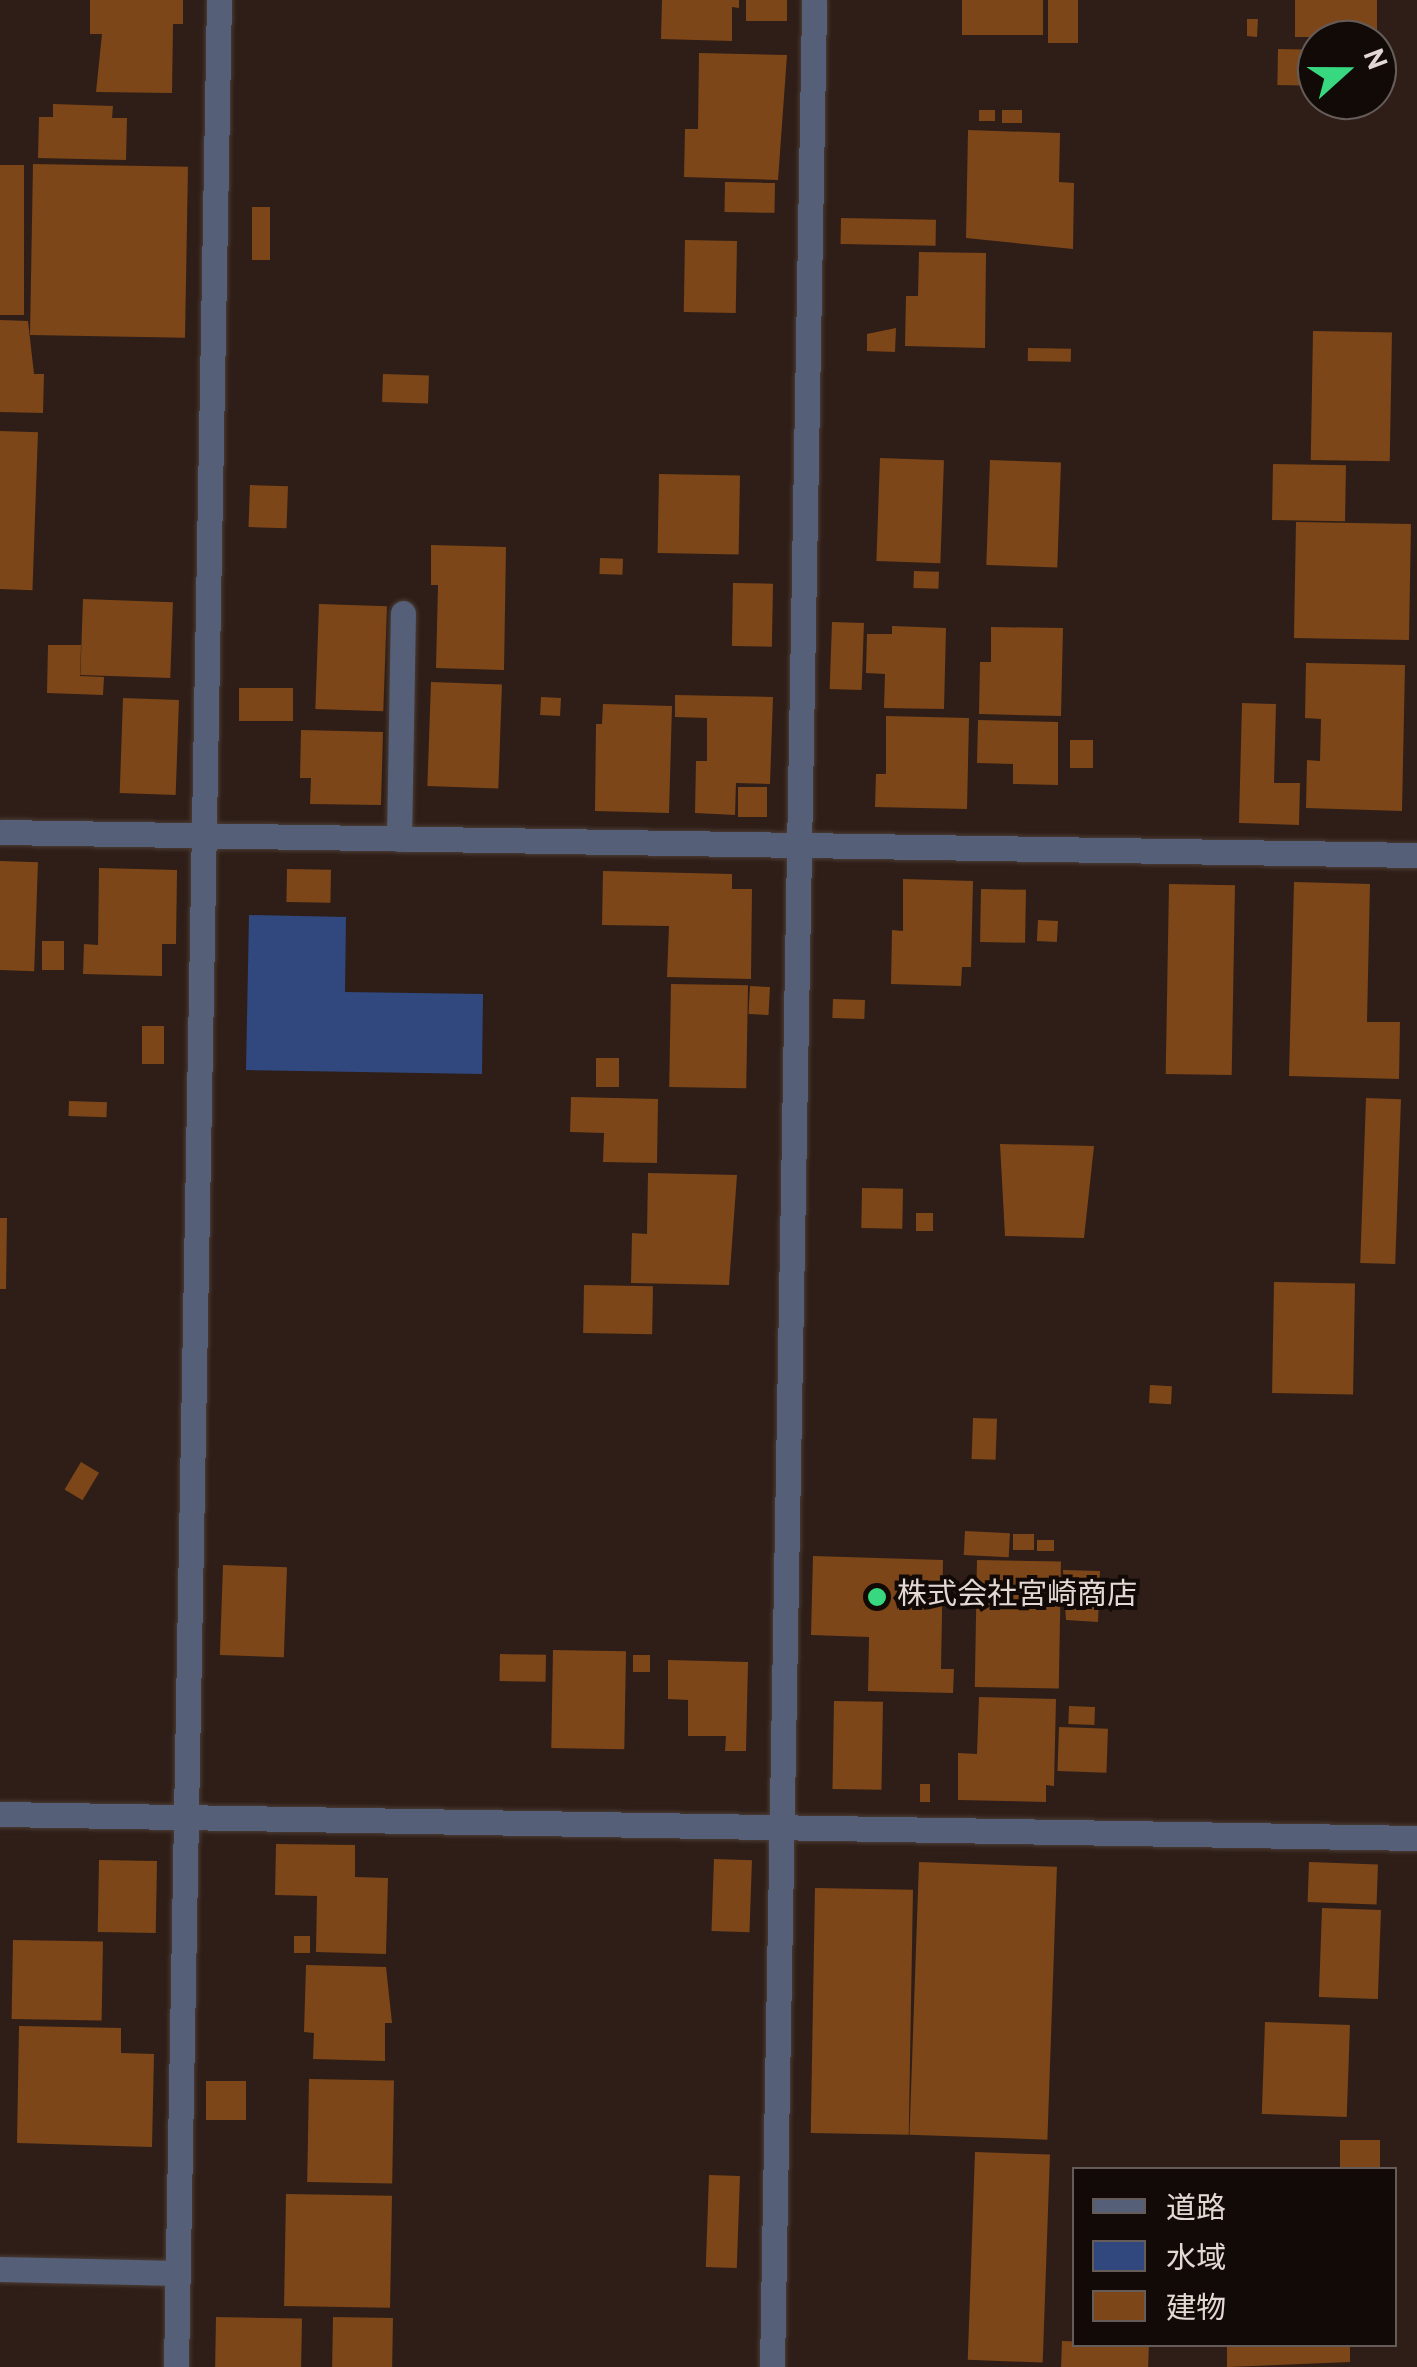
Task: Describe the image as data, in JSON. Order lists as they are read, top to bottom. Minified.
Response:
{"places":["株式会社宮崎商店"],"legend":["道路","水域","建物"],"north":"right"}
